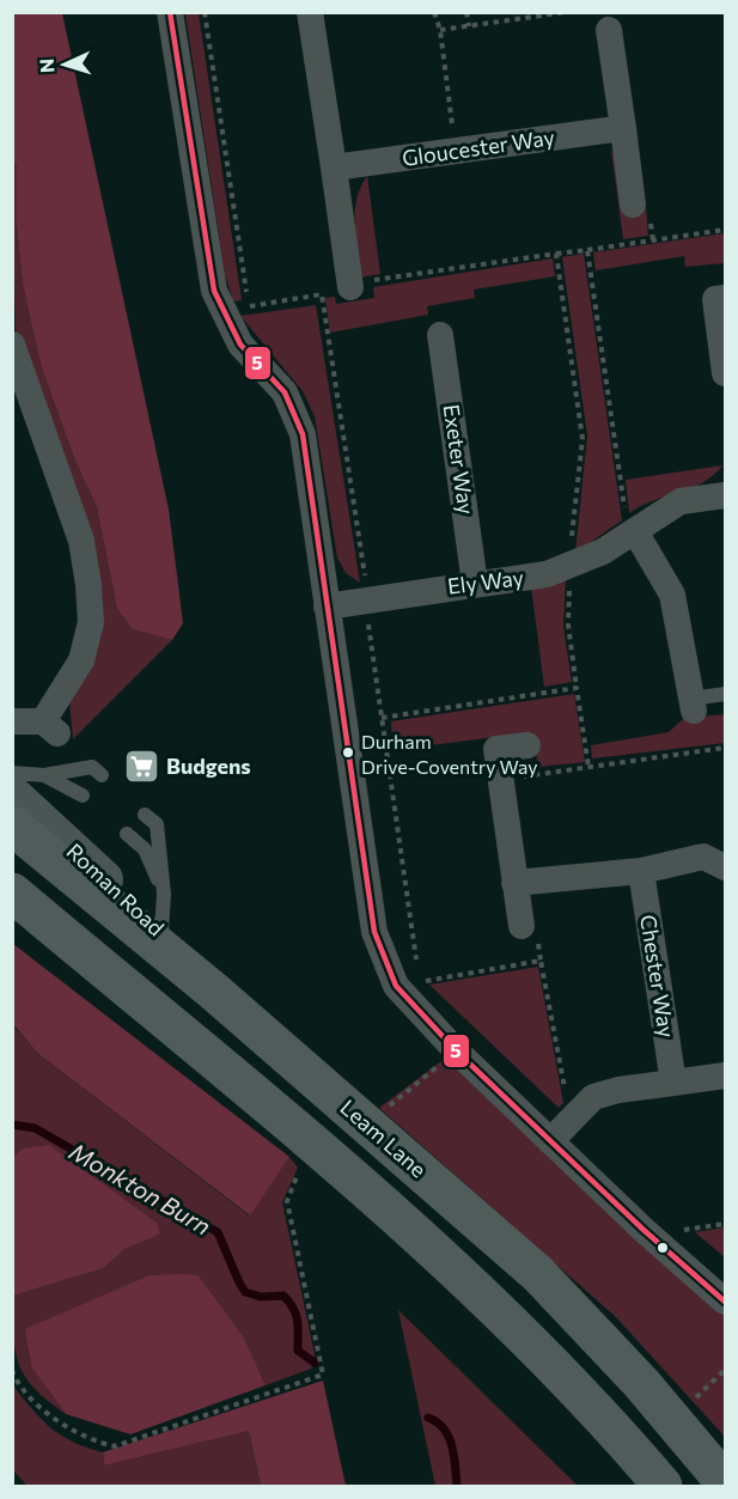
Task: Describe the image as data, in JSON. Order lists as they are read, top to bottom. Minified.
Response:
{"streets":{"highway":["Leam Lane"],"main road":["Roman Road"],"street":["Gloucester Way","Exeter Way","Ely Way","Chester Way"]},"crossings":[["Exeter Way","Ely Way"],["Roman Road","Leam Lane"]],"water":["Monkton Burn"],"places":{"other":["Durham Drive-Coventry Way"],"supermarket":["Budgens"]},"lines":["transit line 5"],"north":"left"}
